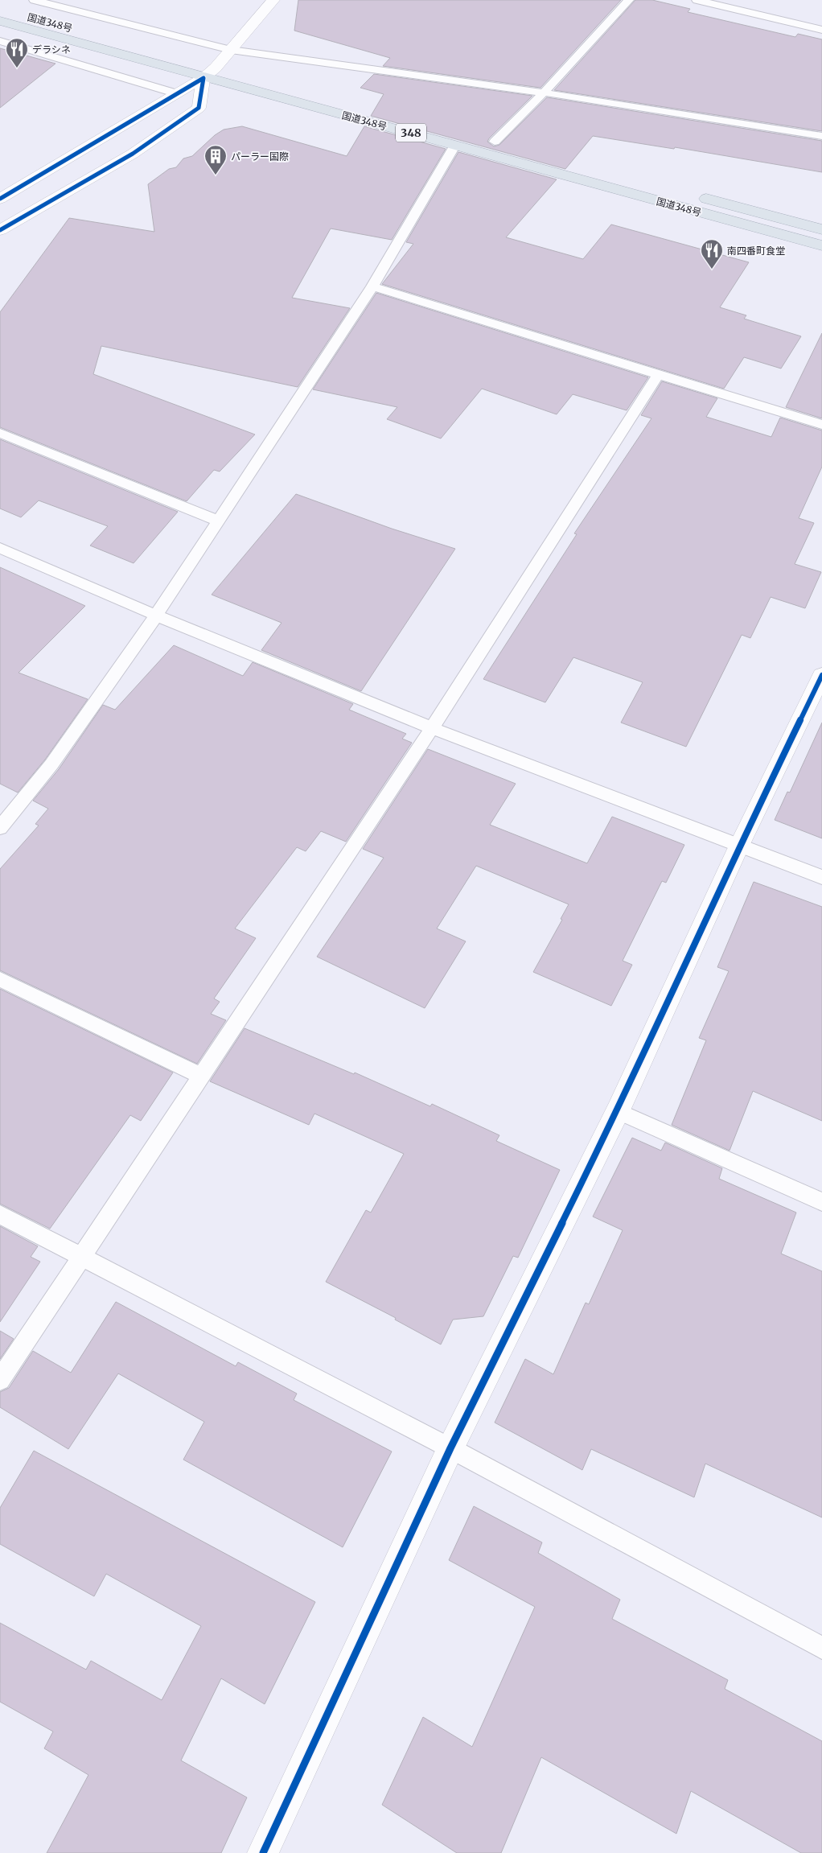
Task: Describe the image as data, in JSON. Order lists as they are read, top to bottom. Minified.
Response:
{"streets":{"highway":["国道348号","348"]},"places":{"restaurant":["デラシネ","南四番町食堂"],"building":["パーラー国際"]}}
